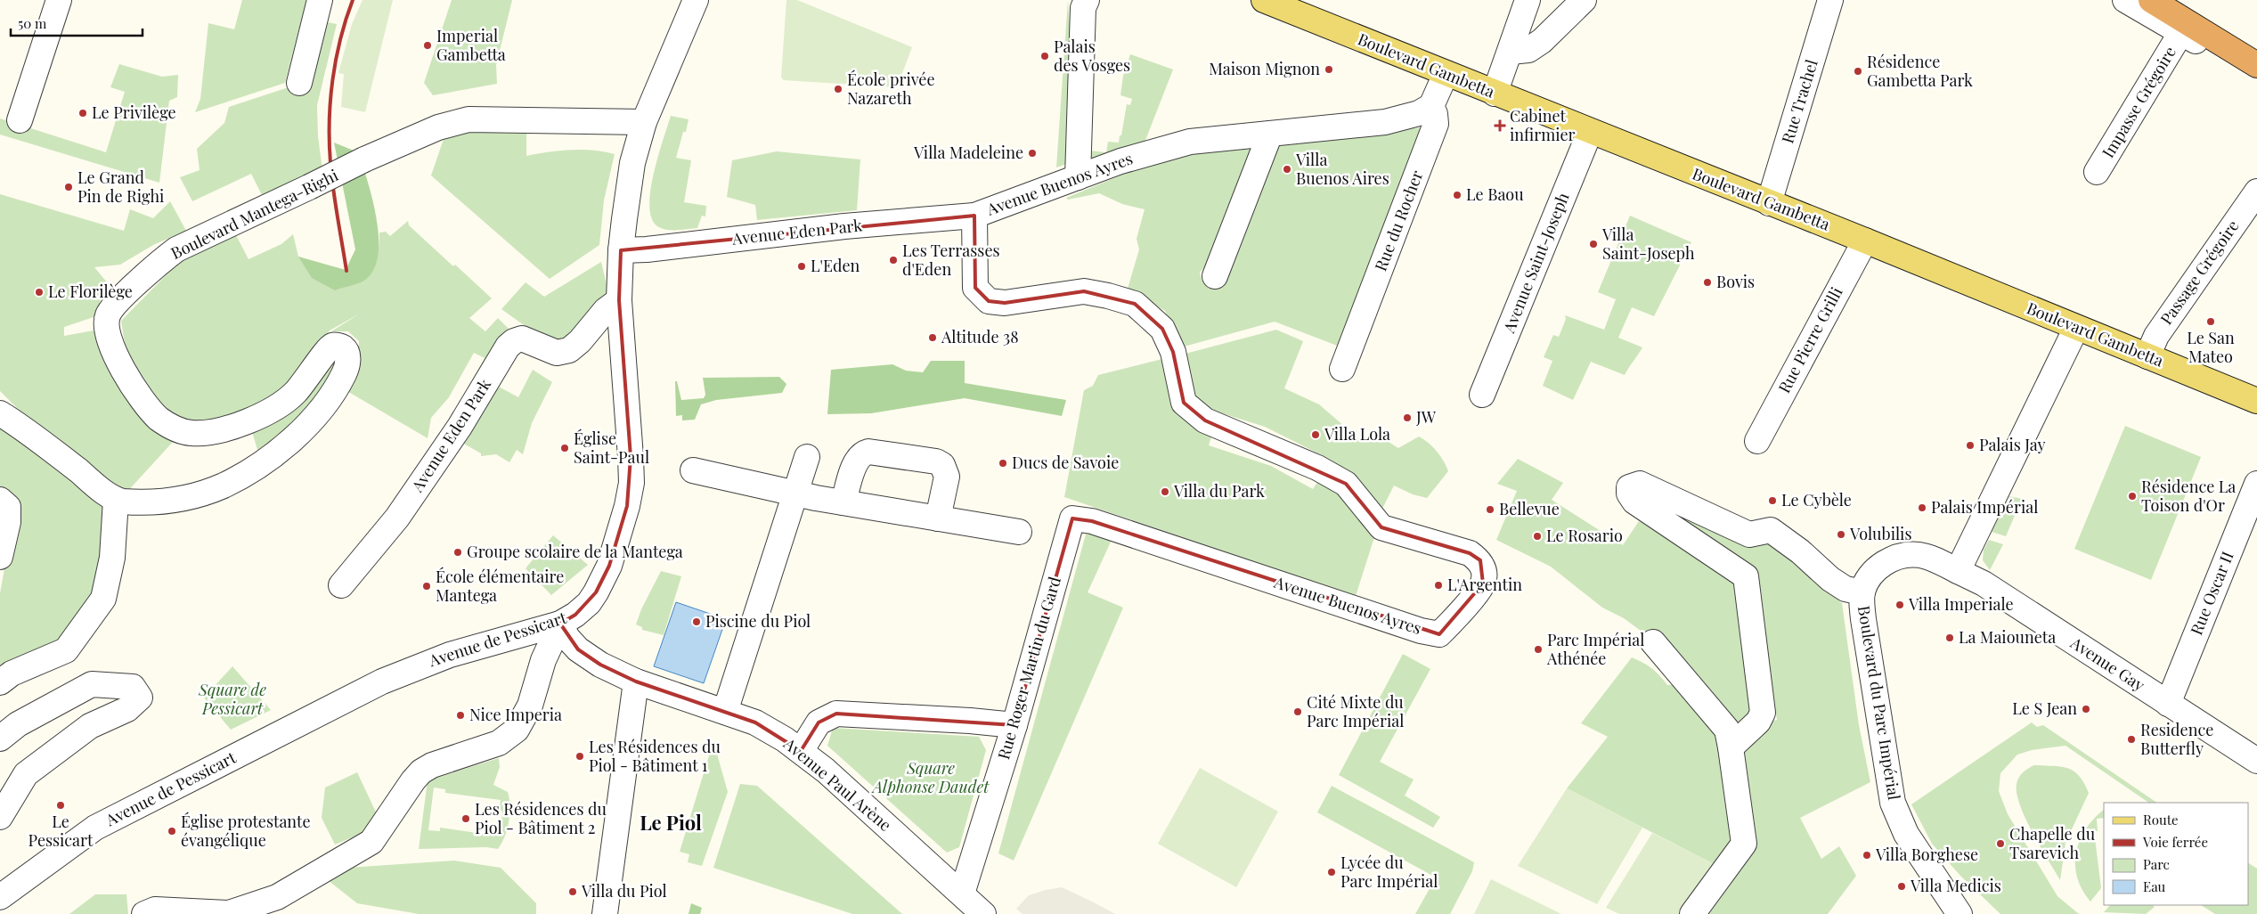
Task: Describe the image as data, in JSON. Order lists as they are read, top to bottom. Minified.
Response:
{"streets":{"main road":["Boulevard Gambetta"],"street":["Rue Trachel","Impasse Grégoire","Avenue Buenos Ayres","Boulevard Mantega-Righi","Rue du Rocher","Avenue Eden Park","Avenue Saint-Joseph","Passage Grégoire","Rue Pierre Grilli","Rue Oscar II","Avenue de Pessicart","Avenue Gay","Rue Roger Martin du Gard","Boulevard du Parc Impérial","Avenue Paul Arène"]},"crossings":[["Boulevard Gambetta","Rue Trachel"],["Boulevard Gambetta","Avenue Saint-Joseph"],["Boulevard Gambetta","Passage Grégoire"],["Boulevard Gambetta","Rue Pierre Grilli"],["Avenue Buenos Ayres","Rue du Rocher"],["Avenue Buenos Ayres","Avenue Eden Park"],["Avenue Buenos Ayres","Rue Roger Martin du Gard"],["Boulevard Mantega-Righi","Avenue de Pessicart"],["Avenue Eden Park","Avenue de Pessicart"],["Rue Oscar II","Avenue Gay"],["Avenue de Pessicart","Avenue Paul Arène"],["Avenue Gay","Boulevard du Parc Impérial"],["Rue Roger Martin du Gard","Avenue Paul Arène"]],"districts":["Le Piol"],"parks":["Square de Pessicart","Square Alphonse Daudet"],"places":{"other":["Imperial Gambetta","Palais des Vosges","Maison Mignon","Résidence Gambetta Park","École privée Nazareth","Le Privilège","Villa Madeleine","Villa Buenos Aires","Le Grand Pin de Righi","Le Baou","Villa Saint-Joseph","Les Terrasses d'Eden","L'Eden","Bovis","Le Florilège","Le San Mateo","Altitude 38","JW","Villa Lola","Palais Jay","Église Saint-Paul","Ducs de Savoie","Villa du Park","Résidence La Toison d'Or","Le Cybèle","Palais Impérial","Bellevue","Volubilis","Le Rosario","Groupe scolaire de la Mantega","L'Argentin","École élémentaire Mantega","Villa Imperiale","Piscine du Piol","La Maiouneta","Parc Impérial Athénée","Le S Jean","Cité Mixte du Parc Impérial","Nice Imperia","Residence Butterfly","Les Résidences du Piol - Bâtiment 1","Le Pessicart","Les Résidences du Piol - Bâtiment 2","Église protestante évangélique","Chapelle du Tsarevich","Villa Borghese","Lycée du Parc Impérial","Villa Medicis","Villa du Piol"],"health":["Cabinet infirmier"]},"legend":["Route","Voie ferrée","Parc","Eau"],"scale_bar":"50 m"}
